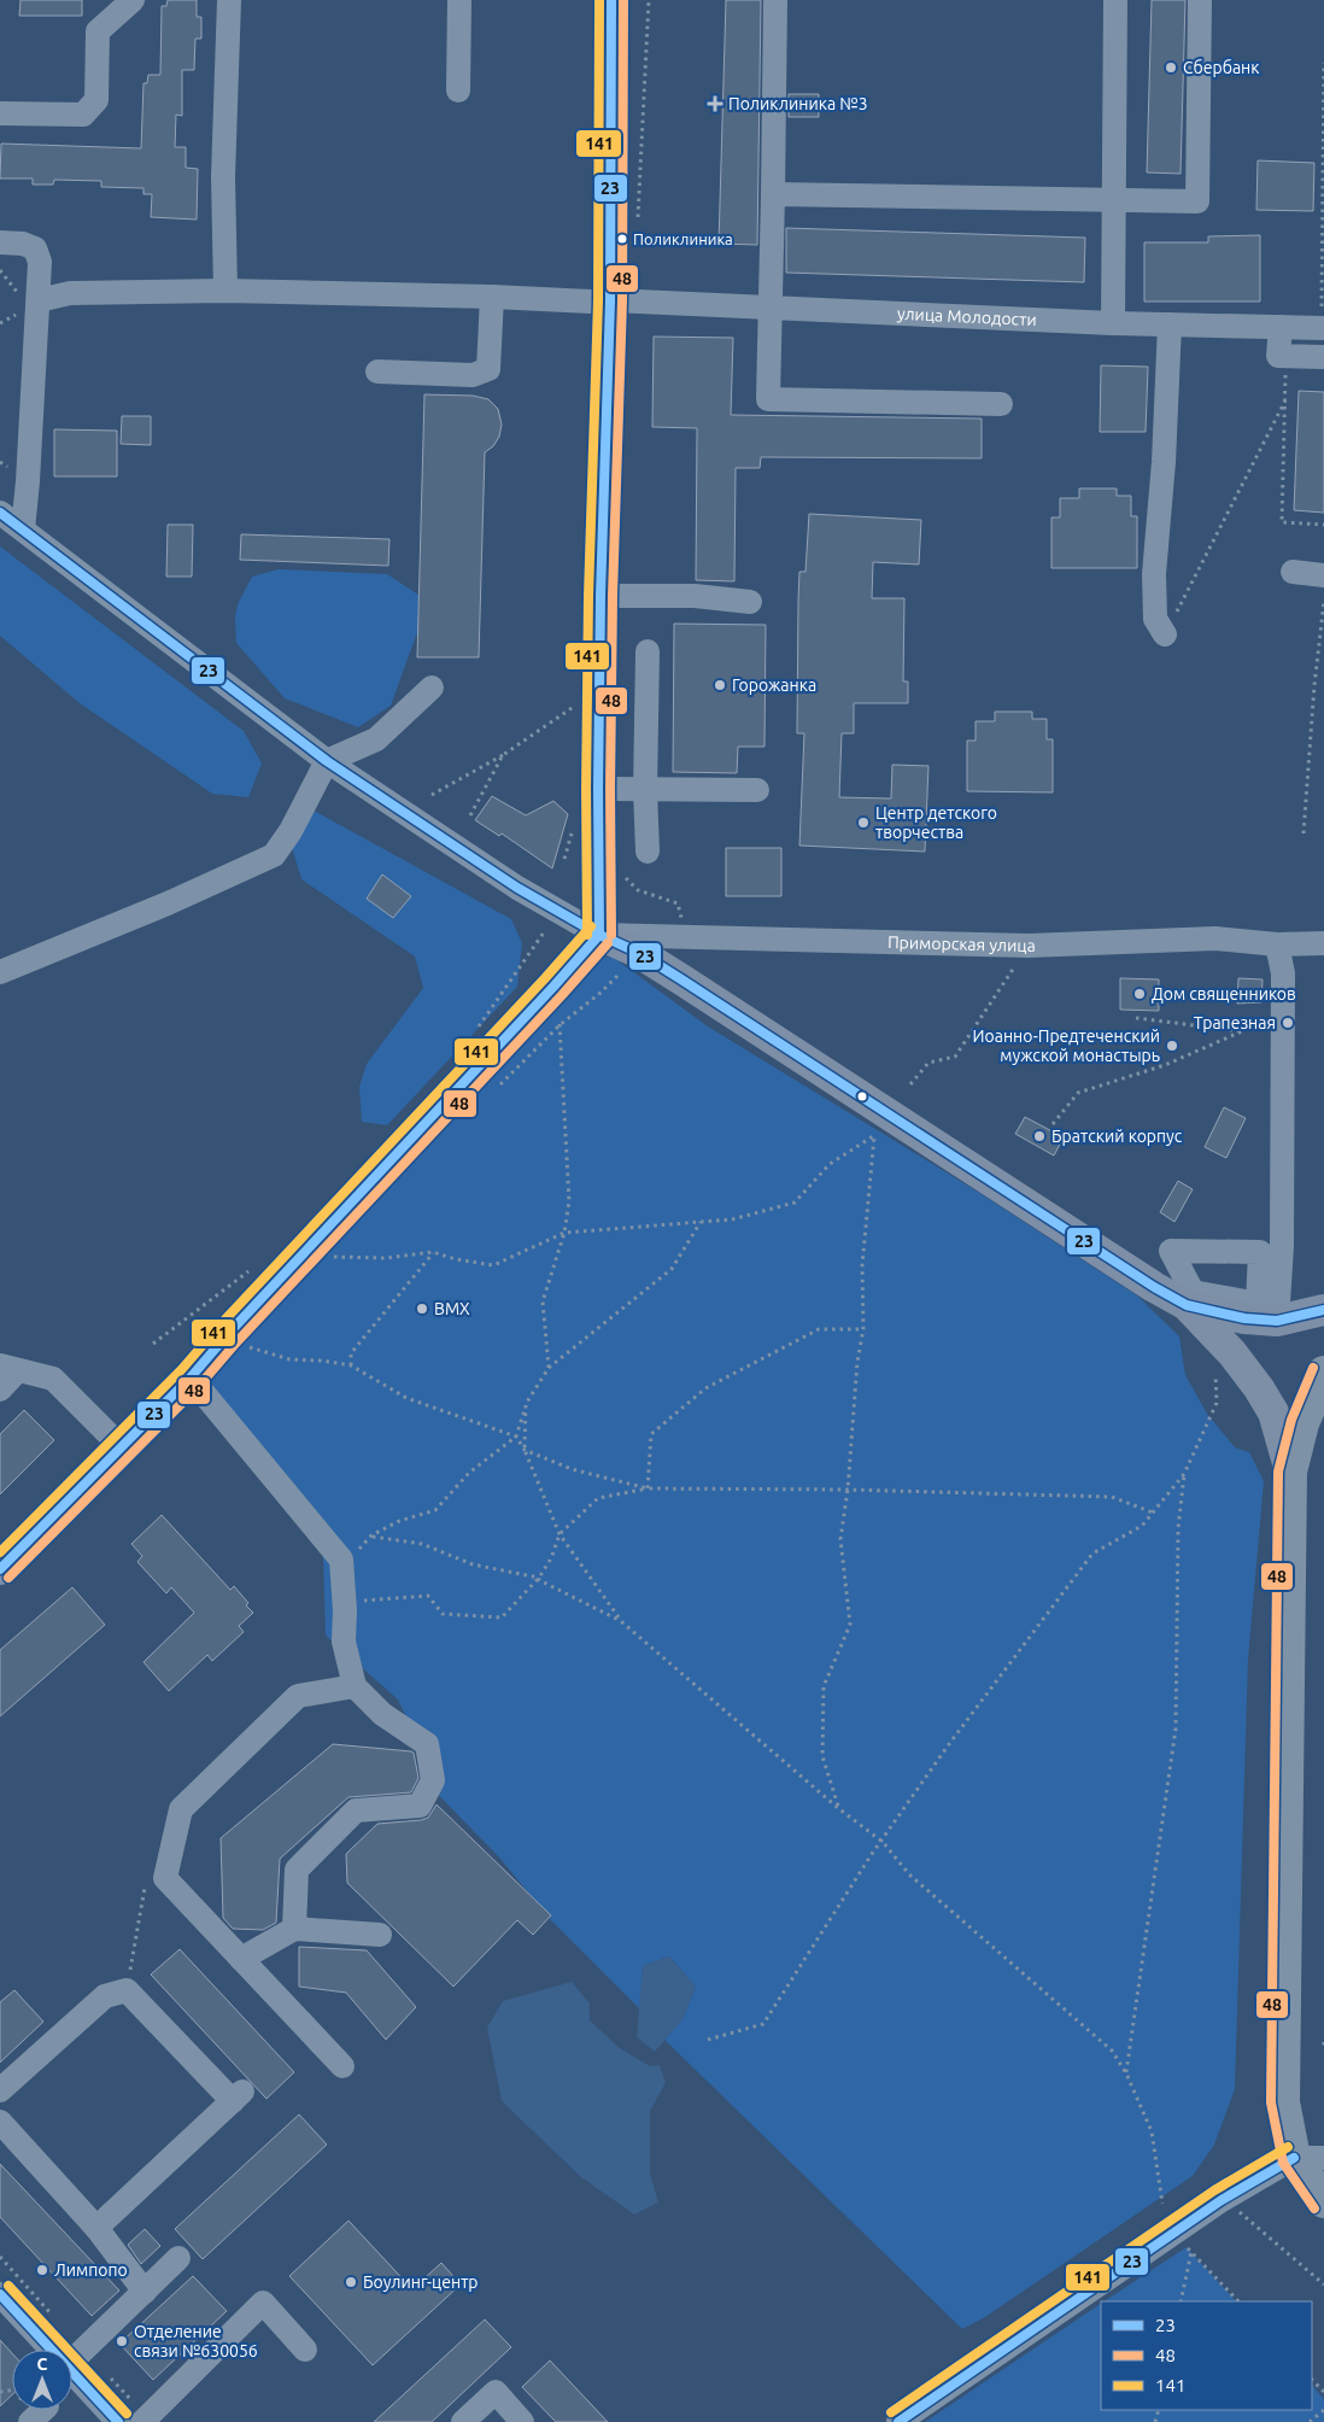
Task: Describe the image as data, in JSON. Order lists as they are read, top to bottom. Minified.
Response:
{"streets":{"street":["улица Молодости","Приморская улица"]},"places":{"other":["Сбербанк","Поликлиника","Горожанка","Центр детского творчества","Дом священников","Трапезная","Иоанно-Предтеченский мужской монастырь","Братский корпус","BMX","Лимпопо","Боулинг-центр","Отделение связи №630056"],"health":["Поликлиника №3"]},"lines":["transit line 23","transit line 48","transit line 141"],"legend":["23","48","141"],"north":"top"}
